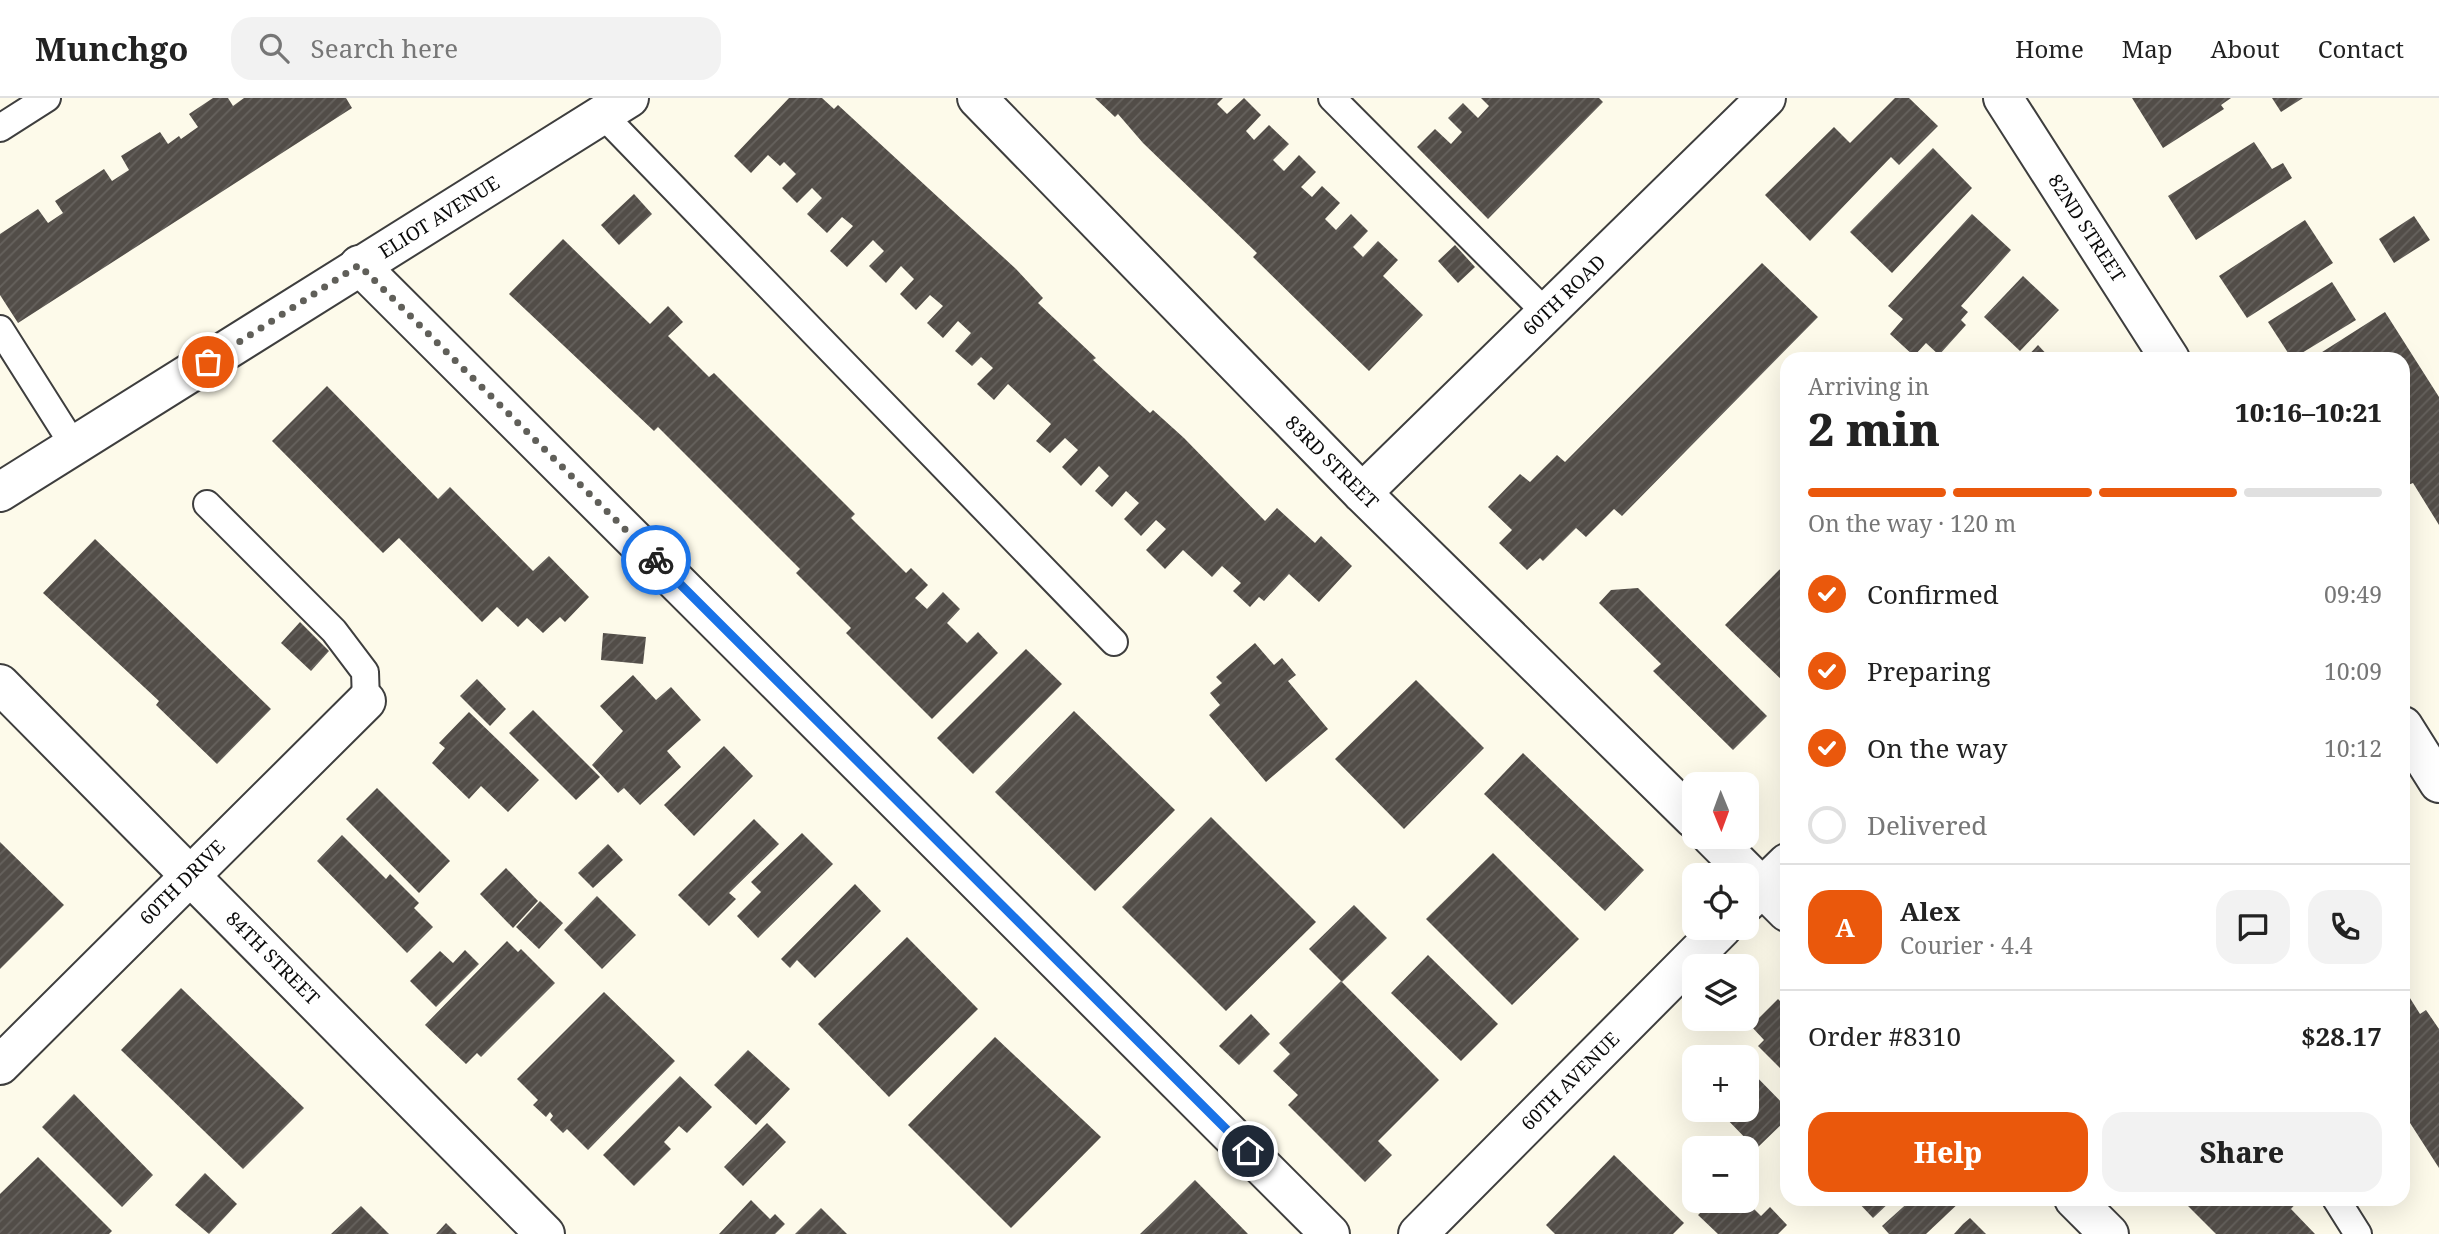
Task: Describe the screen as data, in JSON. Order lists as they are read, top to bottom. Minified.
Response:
{"streets":{"street":["ELIOT AVENUE","82ND STREET","60TH ROAD","83RD STREET","60TH DRIVE","84TH STREET","60TH AVENUE"]},"crossings":[["60TH ROAD","83RD STREET"],["60TH DRIVE","84TH STREET"]],"north":"bottom","page":{"header":"Munchgo","search":"Search here","nav":["Home","Map","About","Contact"],"heading":["2 min","Arriving in","10:16–10:21"],"panel":["Alex","Courier · 4.4","Order #8310","$28.17"],"bar":"On the way · 120 m","list":[["Confirmed","09:49"],["Preparing","10:09"],["On the way","10:12"],"Delivered"],"map_buttons":["+","−"],"round":"A","buttons":["Help","Share"]}}
